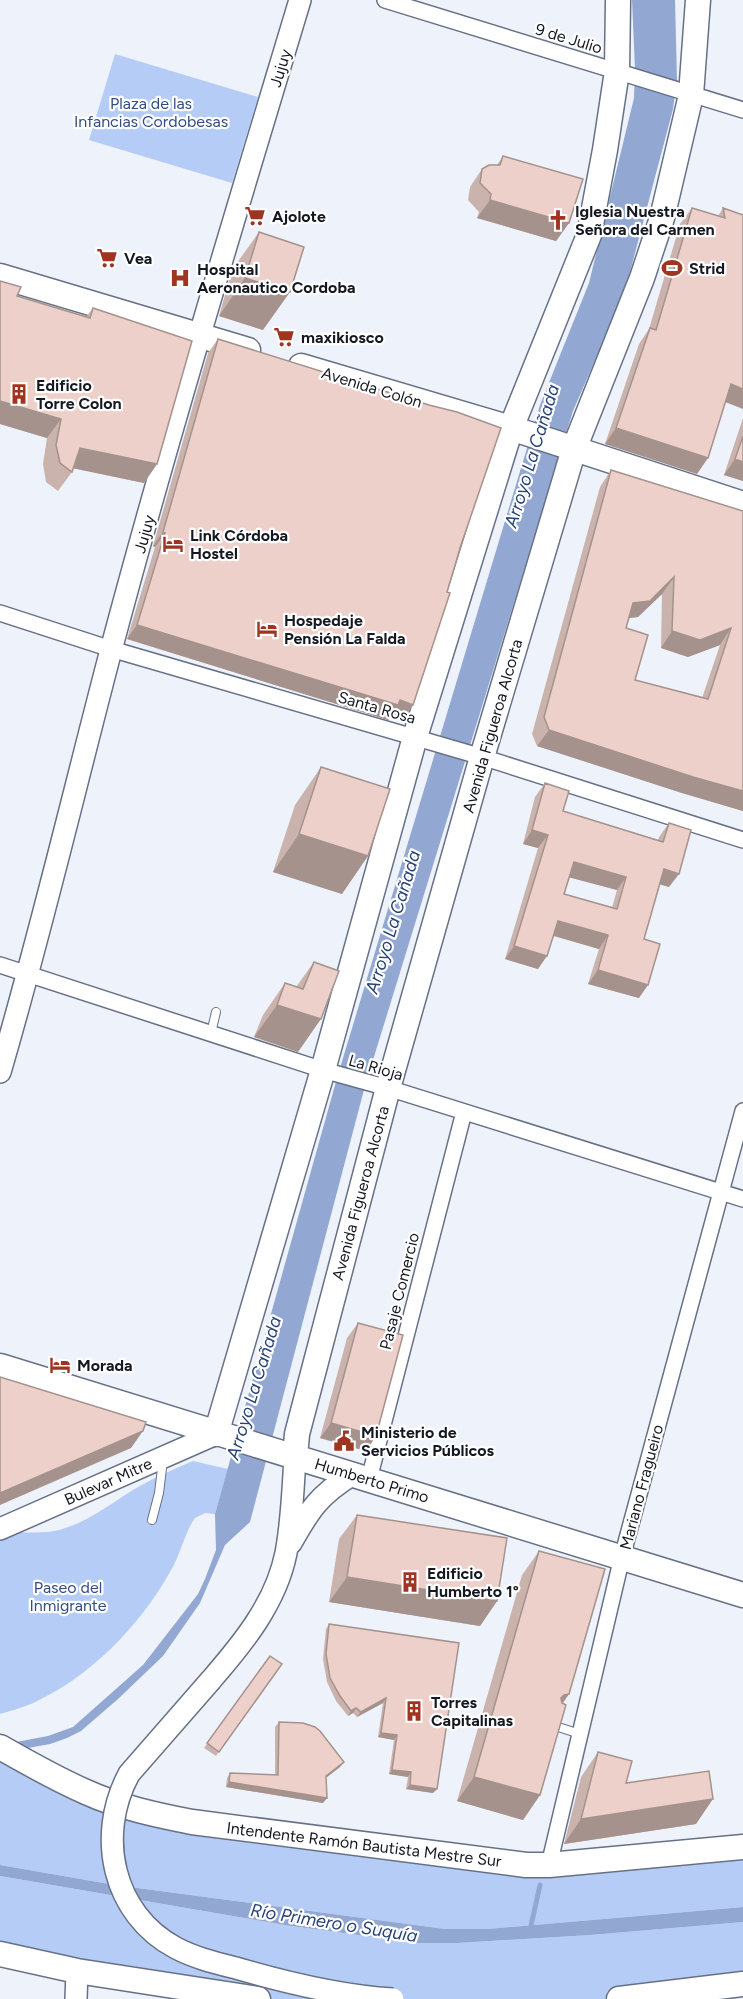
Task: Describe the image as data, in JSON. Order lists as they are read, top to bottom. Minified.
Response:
{"streets":{"main road":["Avenida Colón","Avenida Figueroa Alcorta","Humberto Primo","Intendente Ramón Bautista Mestre Sur"],"street":["9 de Julio","Jujuy","Santa Rosa","La Rioja","Pasaje Comercio","Bulevar Mitre","Mariano Fragueiro"]},"crossings":[["9 de Julio","Avenida Figueroa Alcorta"],["Jujuy","Avenida Colón"],["Jujuy","Santa Rosa"],["Jujuy","La Rioja"],["Avenida Colón","Avenida Figueroa Alcorta"],["Santa Rosa","Avenida Figueroa Alcorta"],["Avenida Figueroa Alcorta","La Rioja"],["Avenida Figueroa Alcorta","Humberto Primo"],["La Rioja","Pasaje Comercio"],["La Rioja","Mariano Fragueiro"],["Pasaje Comercio","Humberto Primo"],["Humberto Primo","Bulevar Mitre"],["Humberto Primo","Mariano Fragueiro"],["Mariano Fragueiro","Intendente Ramón Bautista Mestre Sur"]],"water":["Arroyo La Cañada","Río Primero o Suquía"],"parks":["Plaza de las Infancias Cordobesas","Paseo del Inmigrante"],"places":{"supermarket":["Ajolote","Vea","maxikiosco"],"church":["Iglesia Nuestra Señora del Carmen"],"sports":["Strid"],"hospital":["Hospital Aeronautico Cordoba"],"building":["Edificio Torre Colon","Edificio Humberto 1°","Torres Capitalinas"],"hotel":["Link Córdoba Hostel","Hospedaje Pensión La Falda","Morada"],"public building":["Ministerio de Servicios Públicos"]}}
